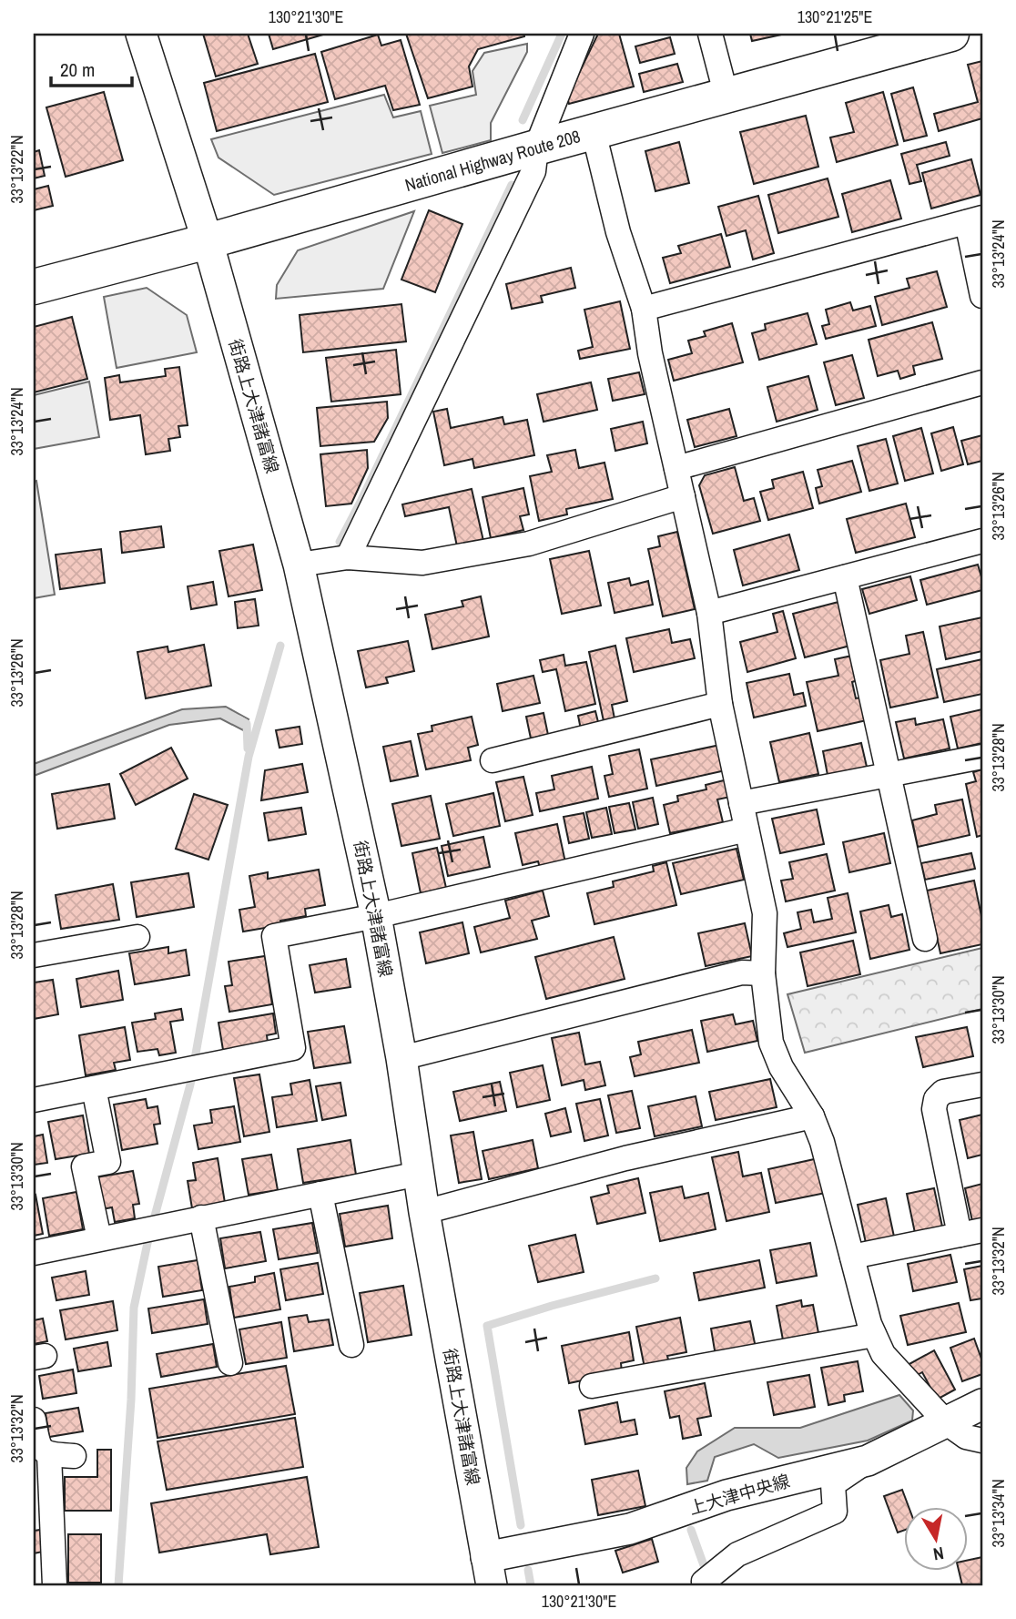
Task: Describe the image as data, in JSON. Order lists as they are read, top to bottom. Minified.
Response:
{"streets":{"highway":["National Highway Route 208"],"street":["街路上大津諸富線","上大津中央線"]},"crossings":[["National Highway Route 208","街路上大津諸富線"],["街路上大津諸富線","上大津中央線"]],"scale_bar":"20 m","north":"bottom","coordinates":["130°21'30\"E","130°21'25\"E","33°13'22\"N","33°13'24\"N","33°13'26\"N","33°13'28\"N","33°13'30\"N","33°13'32\"N","33°13'34\"N"]}
